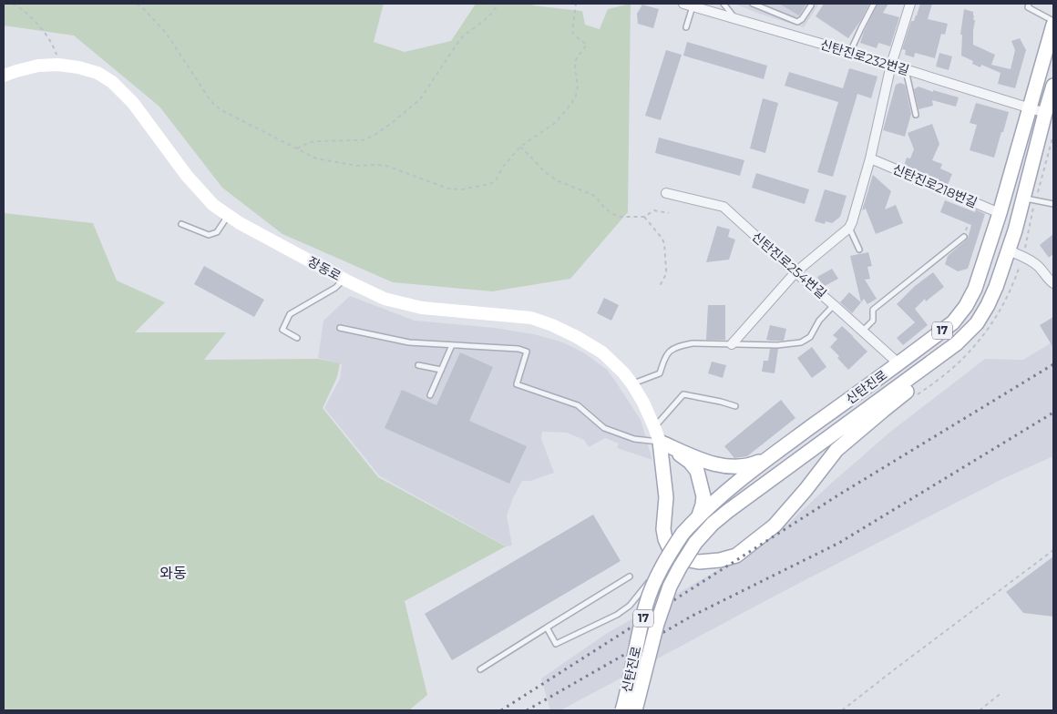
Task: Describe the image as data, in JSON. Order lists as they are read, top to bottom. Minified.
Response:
{"streets":{"main road":["17","신탄진로"],"street":["신탄진로232번길","신탄진로218번길","신탄진로254번길","장동로"]},"crossings":[["신탄진로232번길","신탄진로"],["신탄진로218번길","신탄진로"],["신탄진로254번길","신탄진로"]],"districts":["와동"]}
